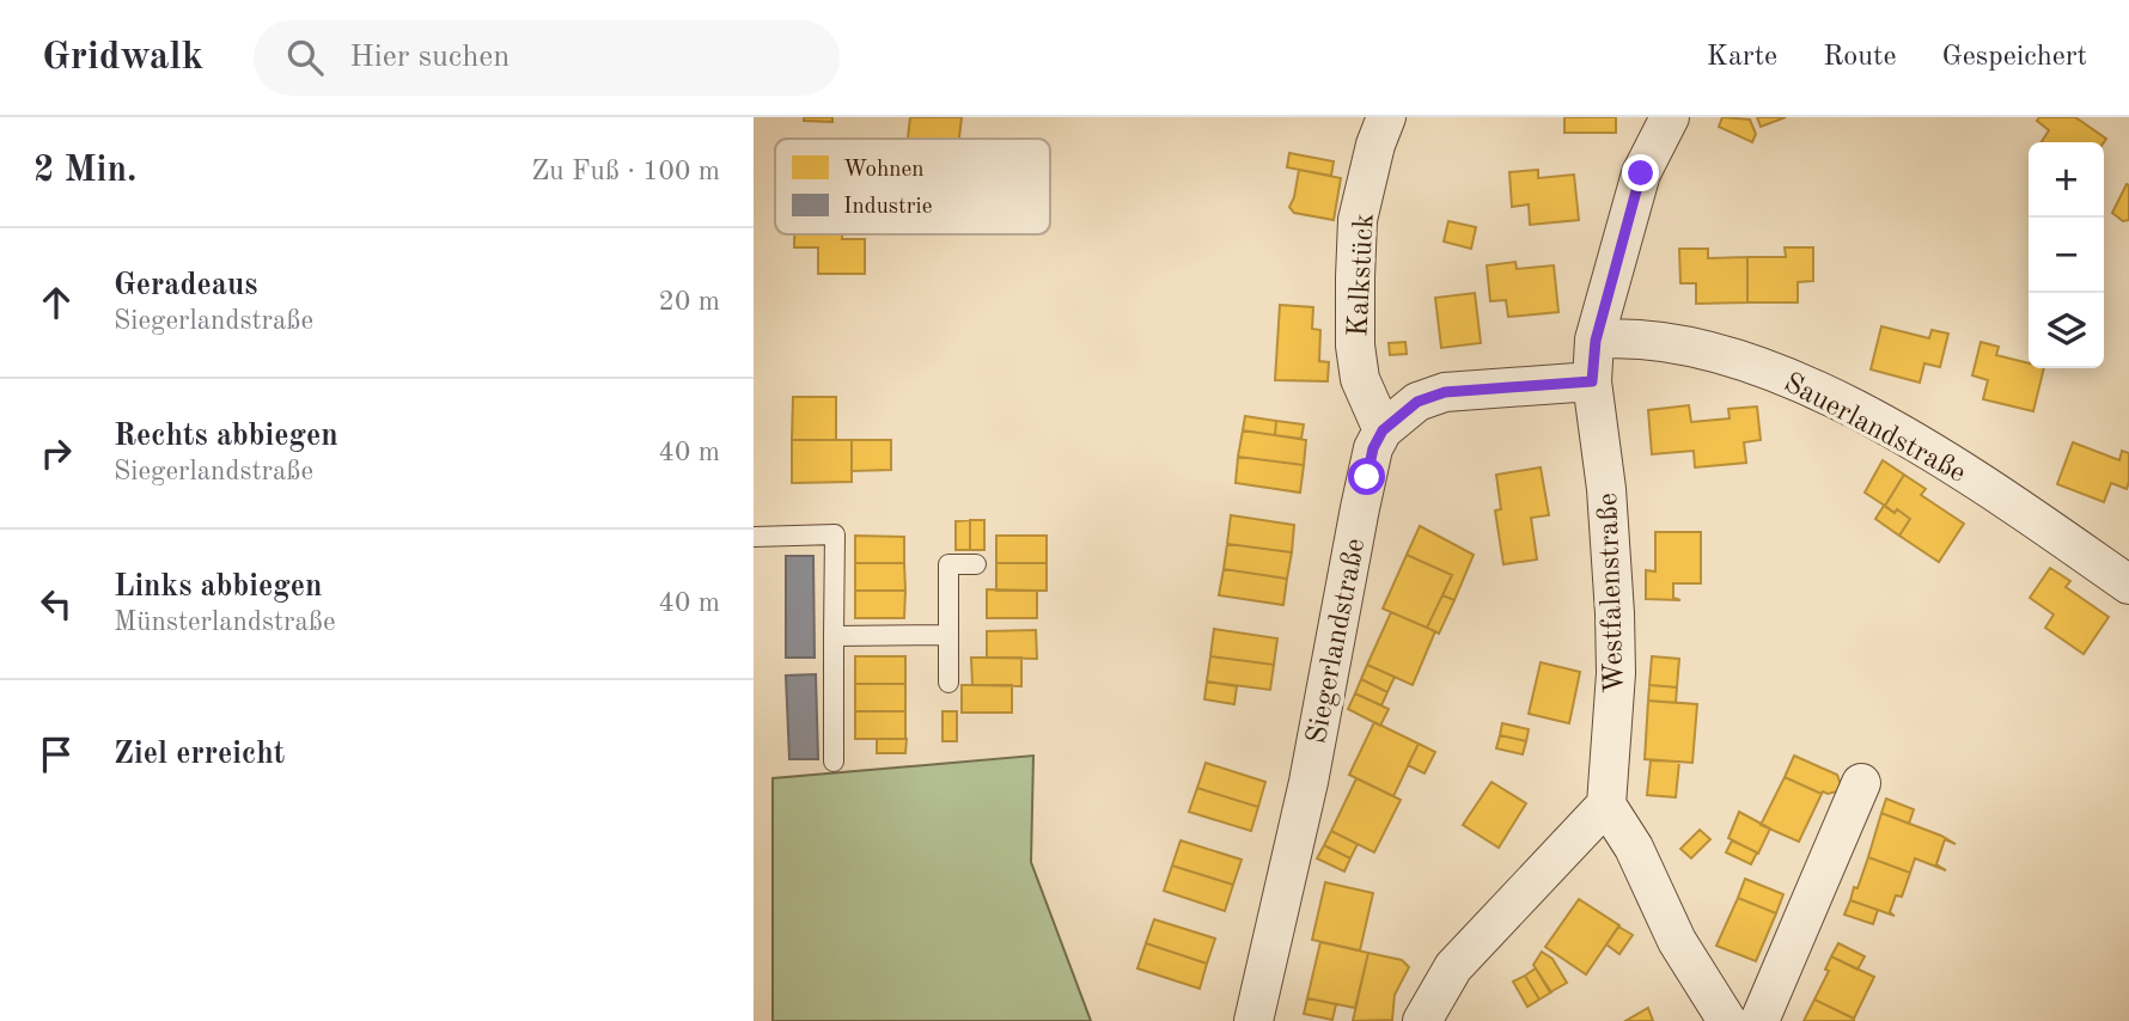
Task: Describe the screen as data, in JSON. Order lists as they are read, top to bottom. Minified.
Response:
{"streets":{"street":["Kalkstück","Sauerlandstraße","Westfalenstraße","Siegerlandstraße"]},"crossings":[["Kalkstück","Siegerlandstraße"],["Sauerlandstraße","Westfalenstraße"]],"legend":["Wohnen","Industrie"],"page":{"header":"Gridwalk","search":"Hier suchen","nav":["Karte","Route","Gespeichert"],"heading":["2 Min.","Zu Fuß · 100 m"],"map_buttons":["+","−"],"list":[["Geradeaus","Siegerlandstraße","20 m"],["Rechts abbiegen","Siegerlandstraße","40 m"],["Links abbiegen","Münsterlandstraße","40 m"],"Ziel erreicht"]}}
